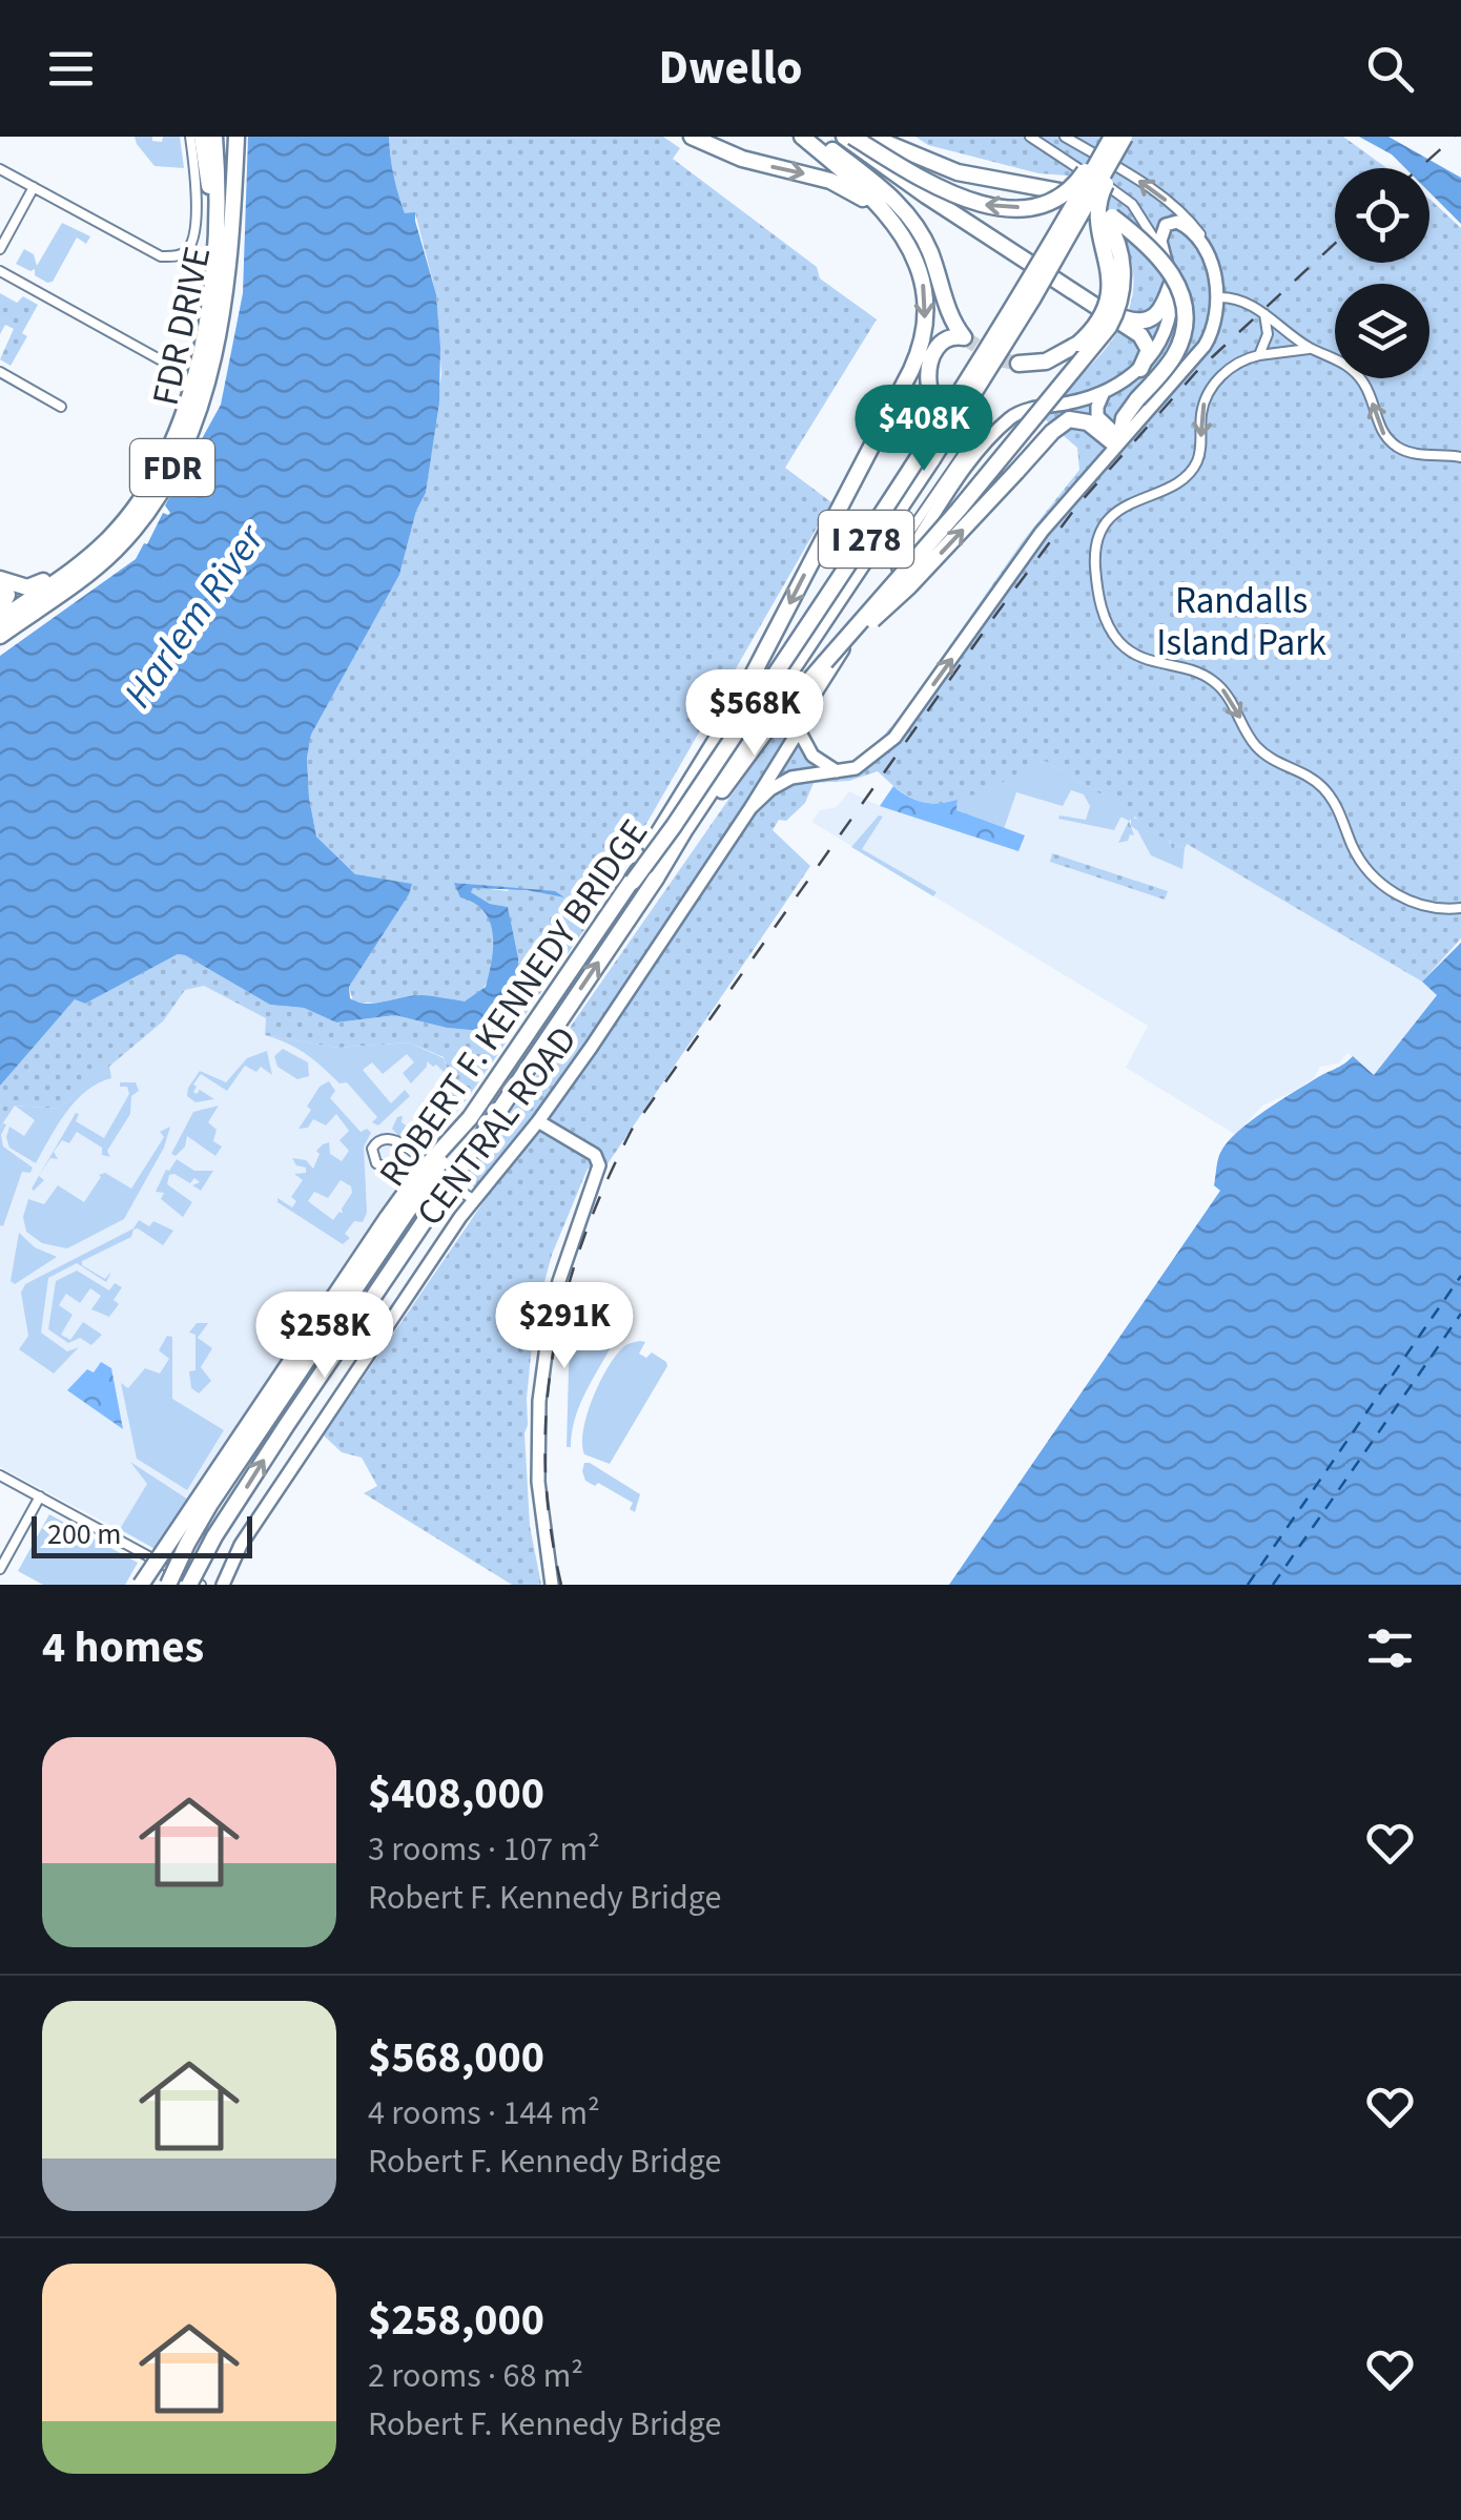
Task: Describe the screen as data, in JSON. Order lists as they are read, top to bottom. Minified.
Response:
{"streets":{"highway":["FDR DRIVE","FDR","I 278","ROBERT F. KENNEDY BRIDGE"],"street":["CENTRAL ROAD"]},"water":["Harlem River"],"parks":["Randalls Island Park"],"scale_bar":"200 m","page":{"header":"Dwello","price":["$408K","$568K","$291K","$258K"],"scale":"200 m","heading":"4 homes","list":[{"name":"$408,000","note":"3 rooms · 107 m² · Robert F. Kennedy Bridge"},{"name":"$568,000","note":"4 rooms · 144 m² · Robert F. Kennedy Bridge"},{"name":"$258,000","note":"2 rooms · 68 m² · Robert F. Kennedy Bridge"}]}}
